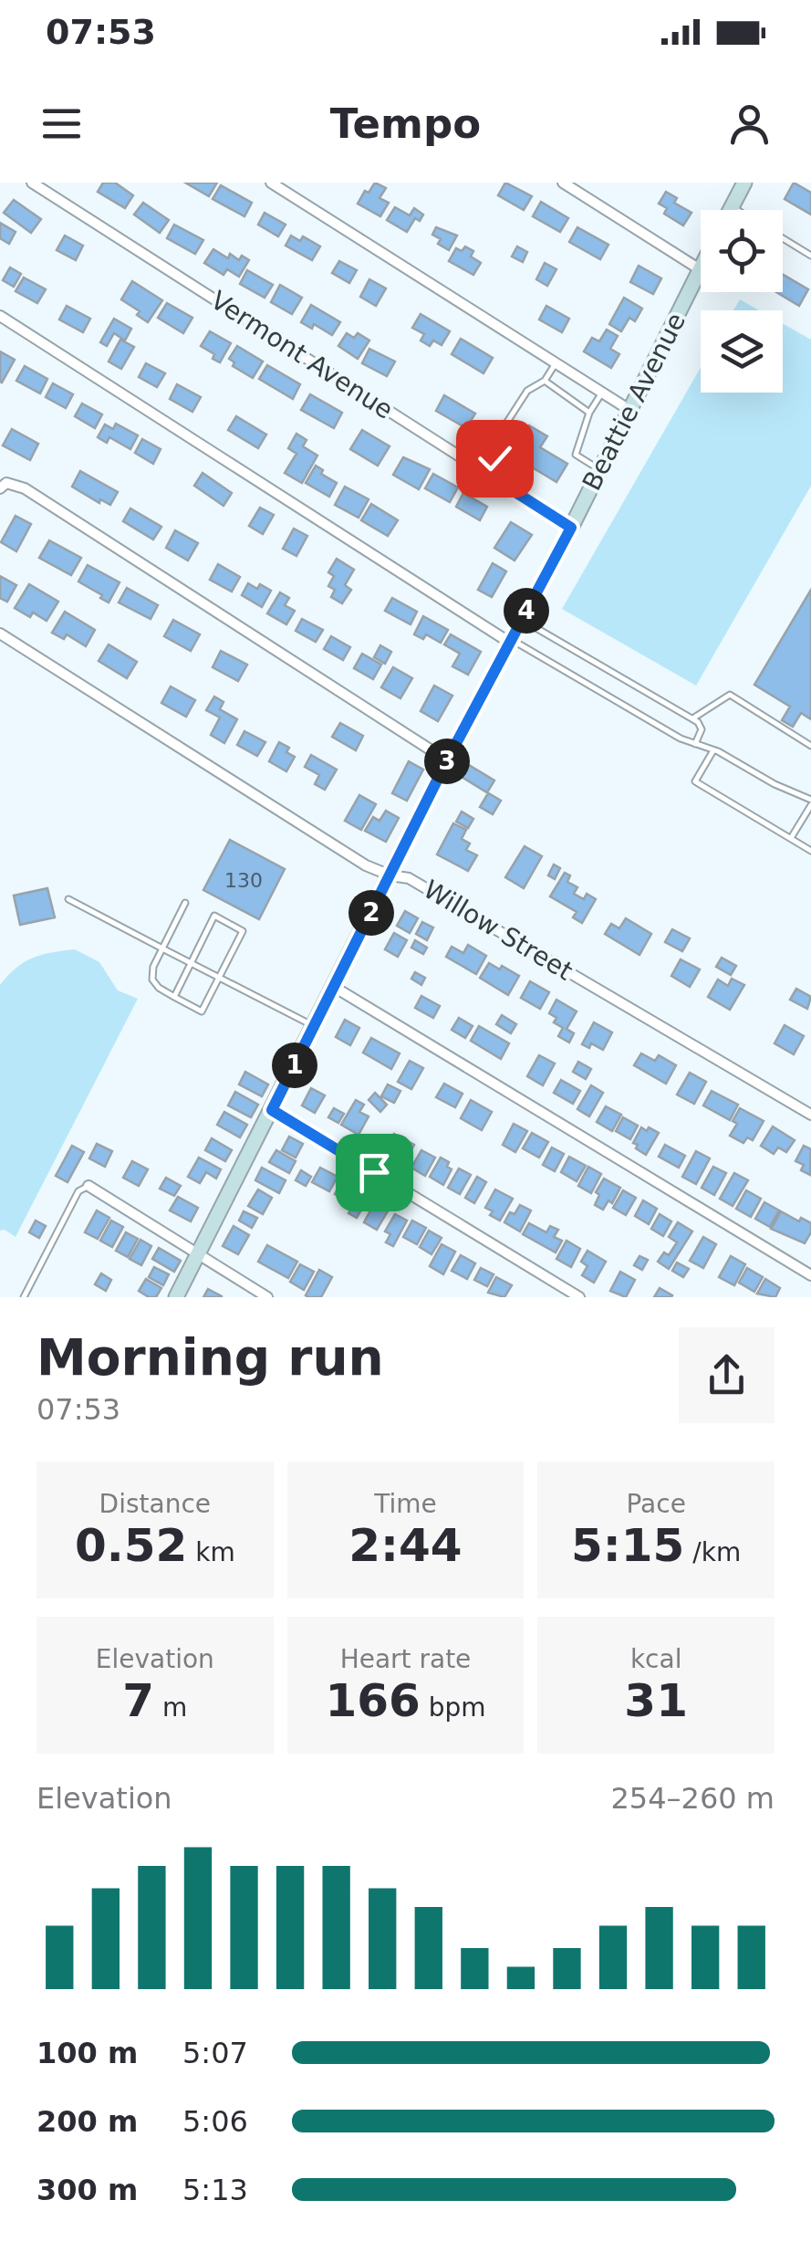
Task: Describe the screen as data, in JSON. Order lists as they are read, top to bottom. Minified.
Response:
{"streets":{"street":["Vermont Avenue","Beattie Avenue","Willow Street"]},"crossings":[["Vermont Avenue","Beattie Avenue"],["Beattie Avenue","Willow Street"]],"house_numbers":["130"],"page":{"status":"07:53","header":"Tempo","pins":["4","3","2","1"],"heading":["Morning run","07:53"],"stats":[["Distance","0.52 km"],["Time","2:44"],["Pace","5:15 /km"],["Elevation","7 m"],["Heart rate","166 bpm"],["kcal","31"]],"chart":["Elevation","254–260 m"],"list":[{"name":"100 m","note":"5:07"},{"name":"200 m","note":"5:06"},{"name":"300 m","note":"5:13"}]}}
